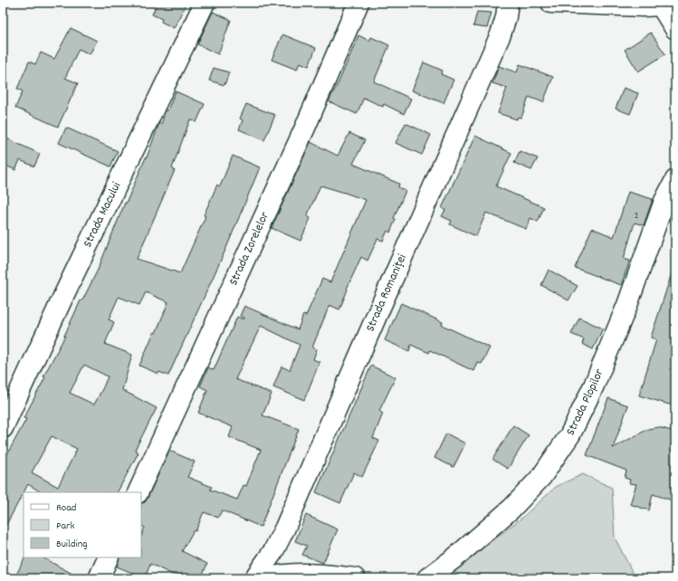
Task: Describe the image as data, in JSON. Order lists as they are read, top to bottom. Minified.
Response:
{"streets":{"street":["Strada Macului","Strada Zorelelor","Strada Romaniței","Strada Plopilor"]},"house_numbers":["2"],"legend":["Road","Park","Building"]}
